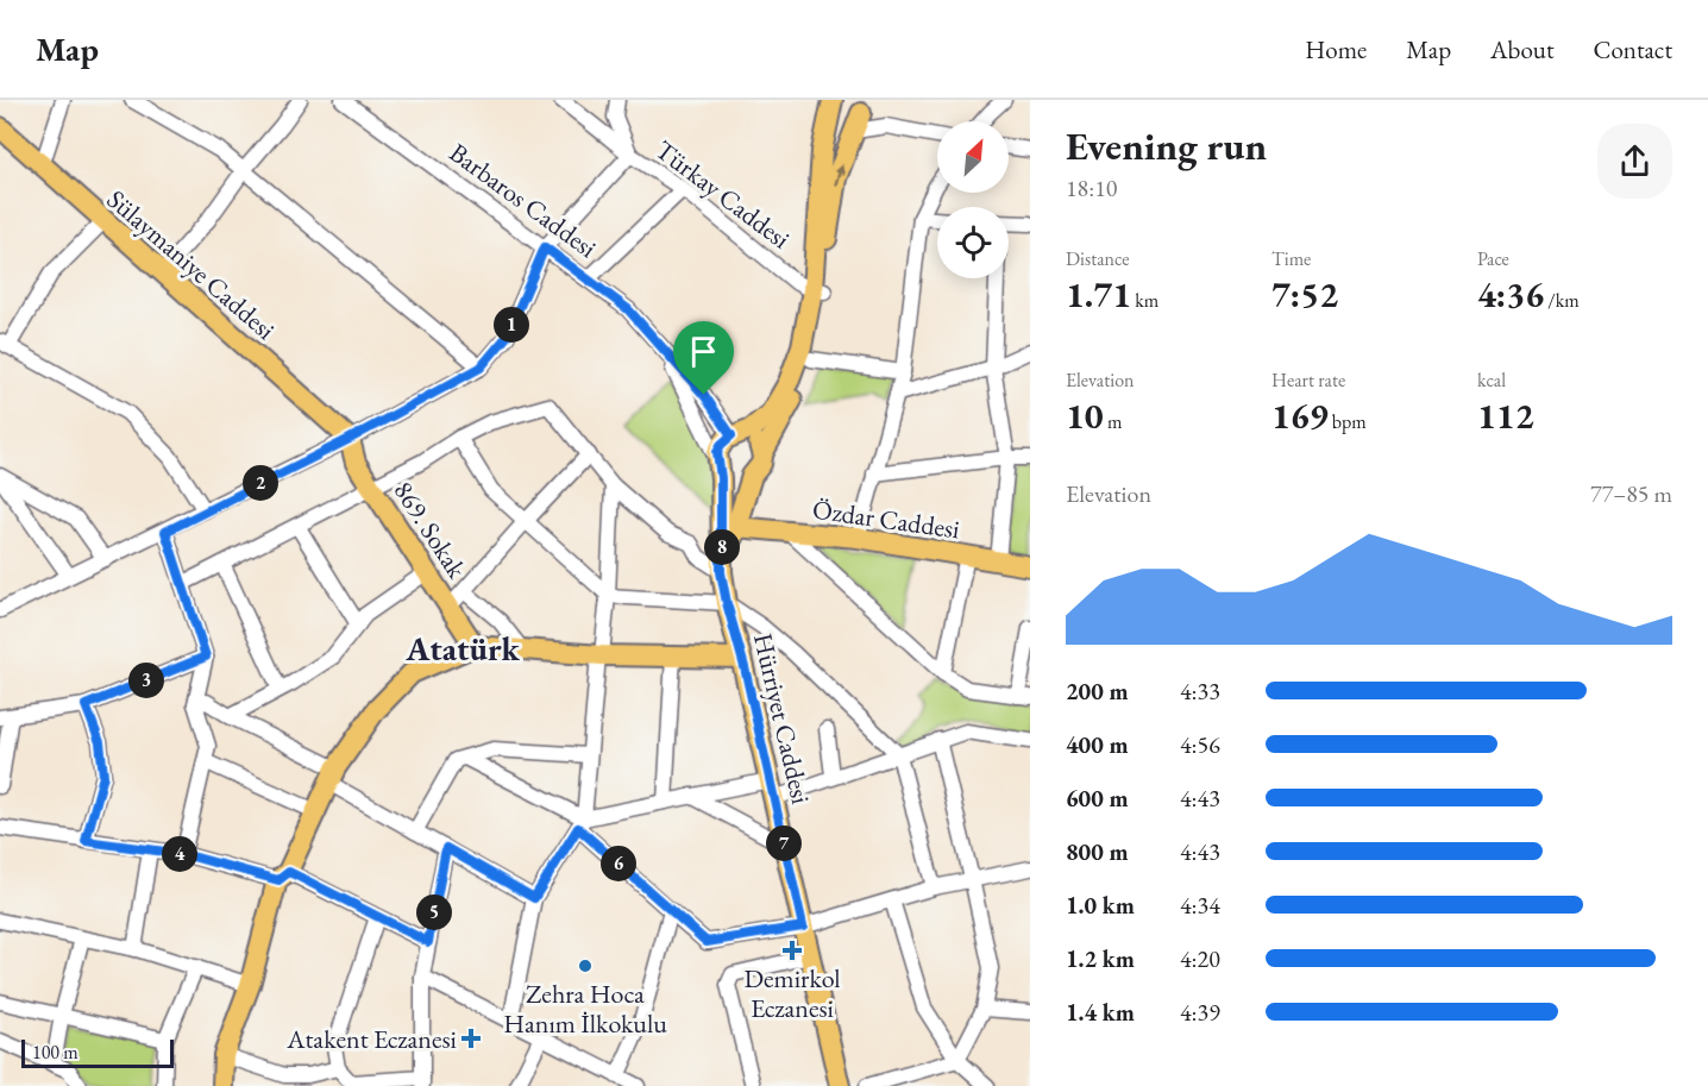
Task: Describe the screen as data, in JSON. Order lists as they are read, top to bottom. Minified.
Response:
{"streets":{"main road":["Sülaymaniye Caddesi","Özdar Caddesi","869. Sokak","Hürriyet Caddesi"],"street":["Türkay Caddesi","Barbaros Caddesi"]},"crossings":[["Türkay Caddesi","Hürriyet Caddesi"],["Barbaros Caddesi","Hürriyet Caddesi"],["Sülaymaniye Caddesi","869. Sokak"],["Özdar Caddesi","Hürriyet Caddesi"]],"districts":["Atatürk"],"places":{"health":["Demirkol Eczanesi","Atakent Eczanesi"],"other":["Zehra Hoca Hanım İlkokulu"]},"scale_bar":"100 m","north":"top right","page":{"header":"Map","nav":["Home","Map","About","Contact"],"heading":["Evening run","18:10"],"stats":[["Distance","1.71 km"],["Time","7:52"],["Pace","4:36 /km"],["Elevation","10 m"],["Heart rate","169 bpm"],["kcal","112"]],"pins":["1","2","8","3","7","4","6","5"],"chart":["Elevation","77–85 m"],"list":[{"name":"200 m","note":"4:33"},{"name":"400 m","note":"4:56"},{"name":"600 m","note":"4:43"},{"name":"800 m","note":"4:43"},{"name":"1.0 km","note":"4:34"},{"name":"1.2 km","note":"4:20"},{"name":"1.4 km","note":"4:39"}],"scale":"100 m"}}
